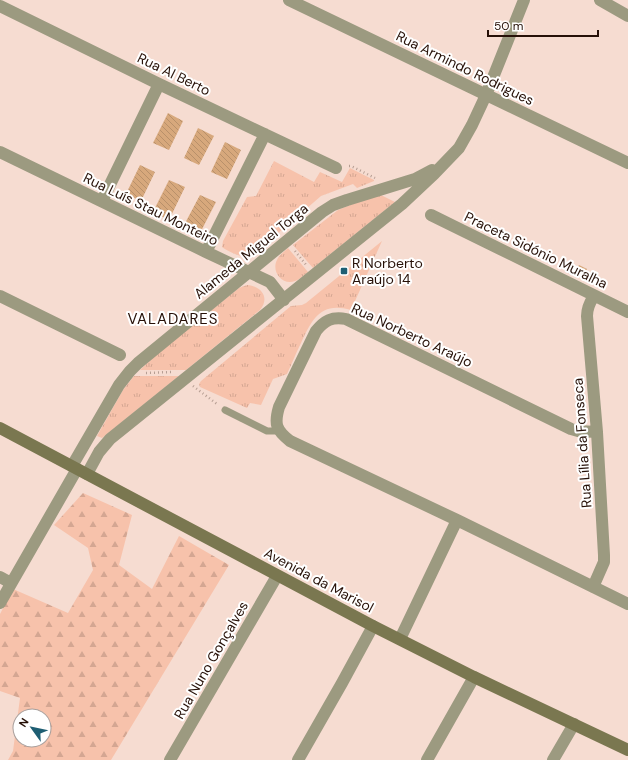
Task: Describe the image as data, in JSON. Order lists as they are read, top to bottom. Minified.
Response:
{"streets":{"street":["Rua Armindo Rodrigues","Rua Al Berto","Rua Luís Stau Monteiro","Praceta Sidónio Muralha","Alameda Miguel Torga","Rua Norberto Araújo","Rua Lília da Fonseca","Avenida da Marisol","Rua Nuno Gonçalves"]},"crossings":[["Rua Armindo Rodrigues","Alameda Miguel Torga"],["Rua Luís Stau Monteiro","Alameda Miguel Torga"],["Praceta Sidónio Muralha","Rua Lília da Fonseca"],["Alameda Miguel Torga","Avenida da Marisol"],["Rua Norberto Araújo","Rua Lília da Fonseca"],["Avenida da Marisol","Rua Nuno Gonçalves"]],"districts":["VALADARES"],"places":{"transit":["R Norberto Araújo 14"]},"scale_bar":"50 m","north":"top left"}
